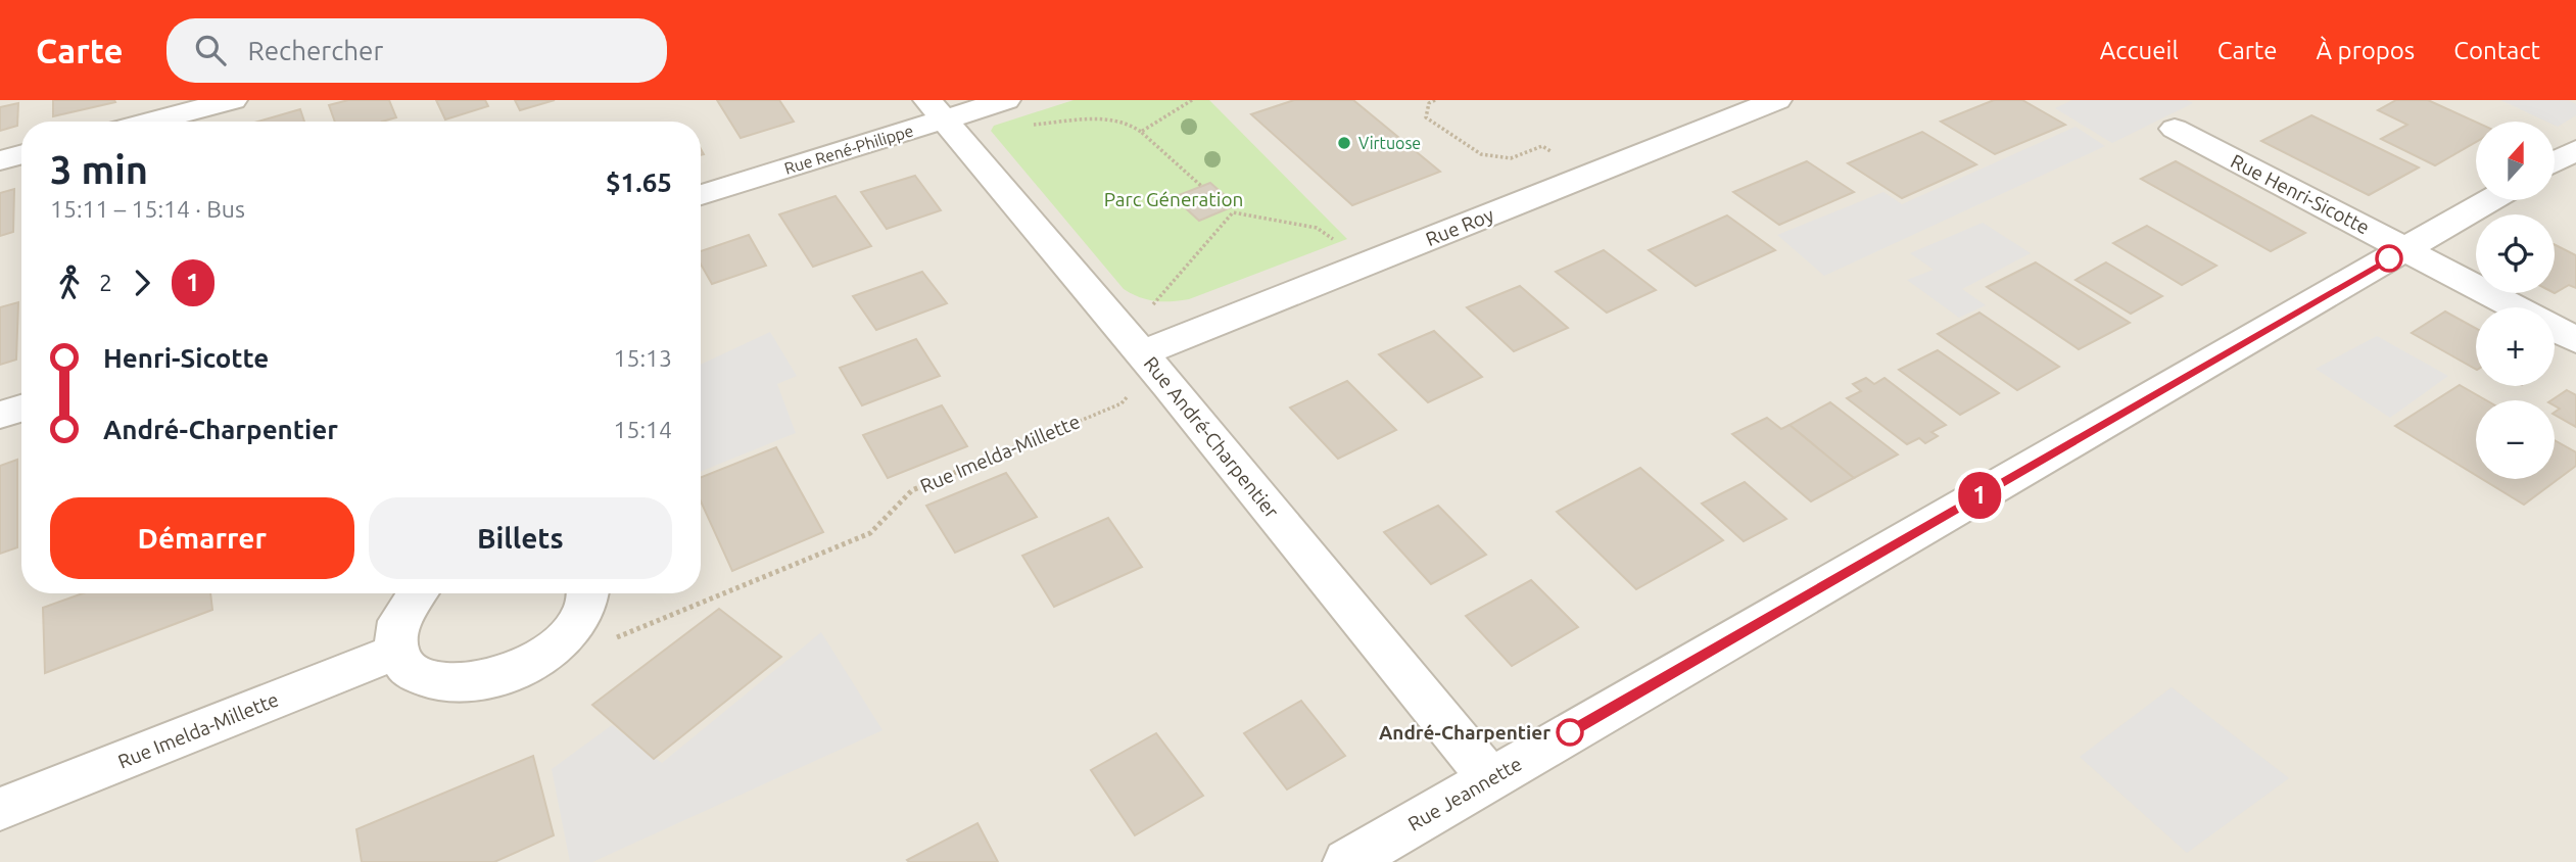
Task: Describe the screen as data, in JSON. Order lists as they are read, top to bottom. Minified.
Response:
{"streets":{"street":["Rue René-Philippe","Rue Henri-Sicotte","Rue Roy","Rue André-Charpentier","Rue Imelda-Millette","Rue Jeannette"]},"crossings":[["Rue René-Philippe","Rue André-Charpentier"],["Rue Henri-Sicotte","Rue Jeannette"],["Rue Roy","Rue André-Charpentier"],["Rue André-Charpentier","Rue Jeannette"]],"parks":["Parc Géneration"],"places":["Virtuose","André-Charpentier"],"lines":["bus line 1"],"north":"top","page":{"header":"Carte","search":"Rechercher","nav":["Accueil","Carte","À propos","Contact"],"on_map":"1","map_buttons":["+","−"],"heading":["3 min","15:11 – 15:14 · Bus","$1.65"],"legs":["2","1"],"list":[{"name":"Henri-Sicotte","value":"15:13"},{"name":"André-Charpentier","value":"15:14"}],"buttons":["Démarrer","Billets"]}}
